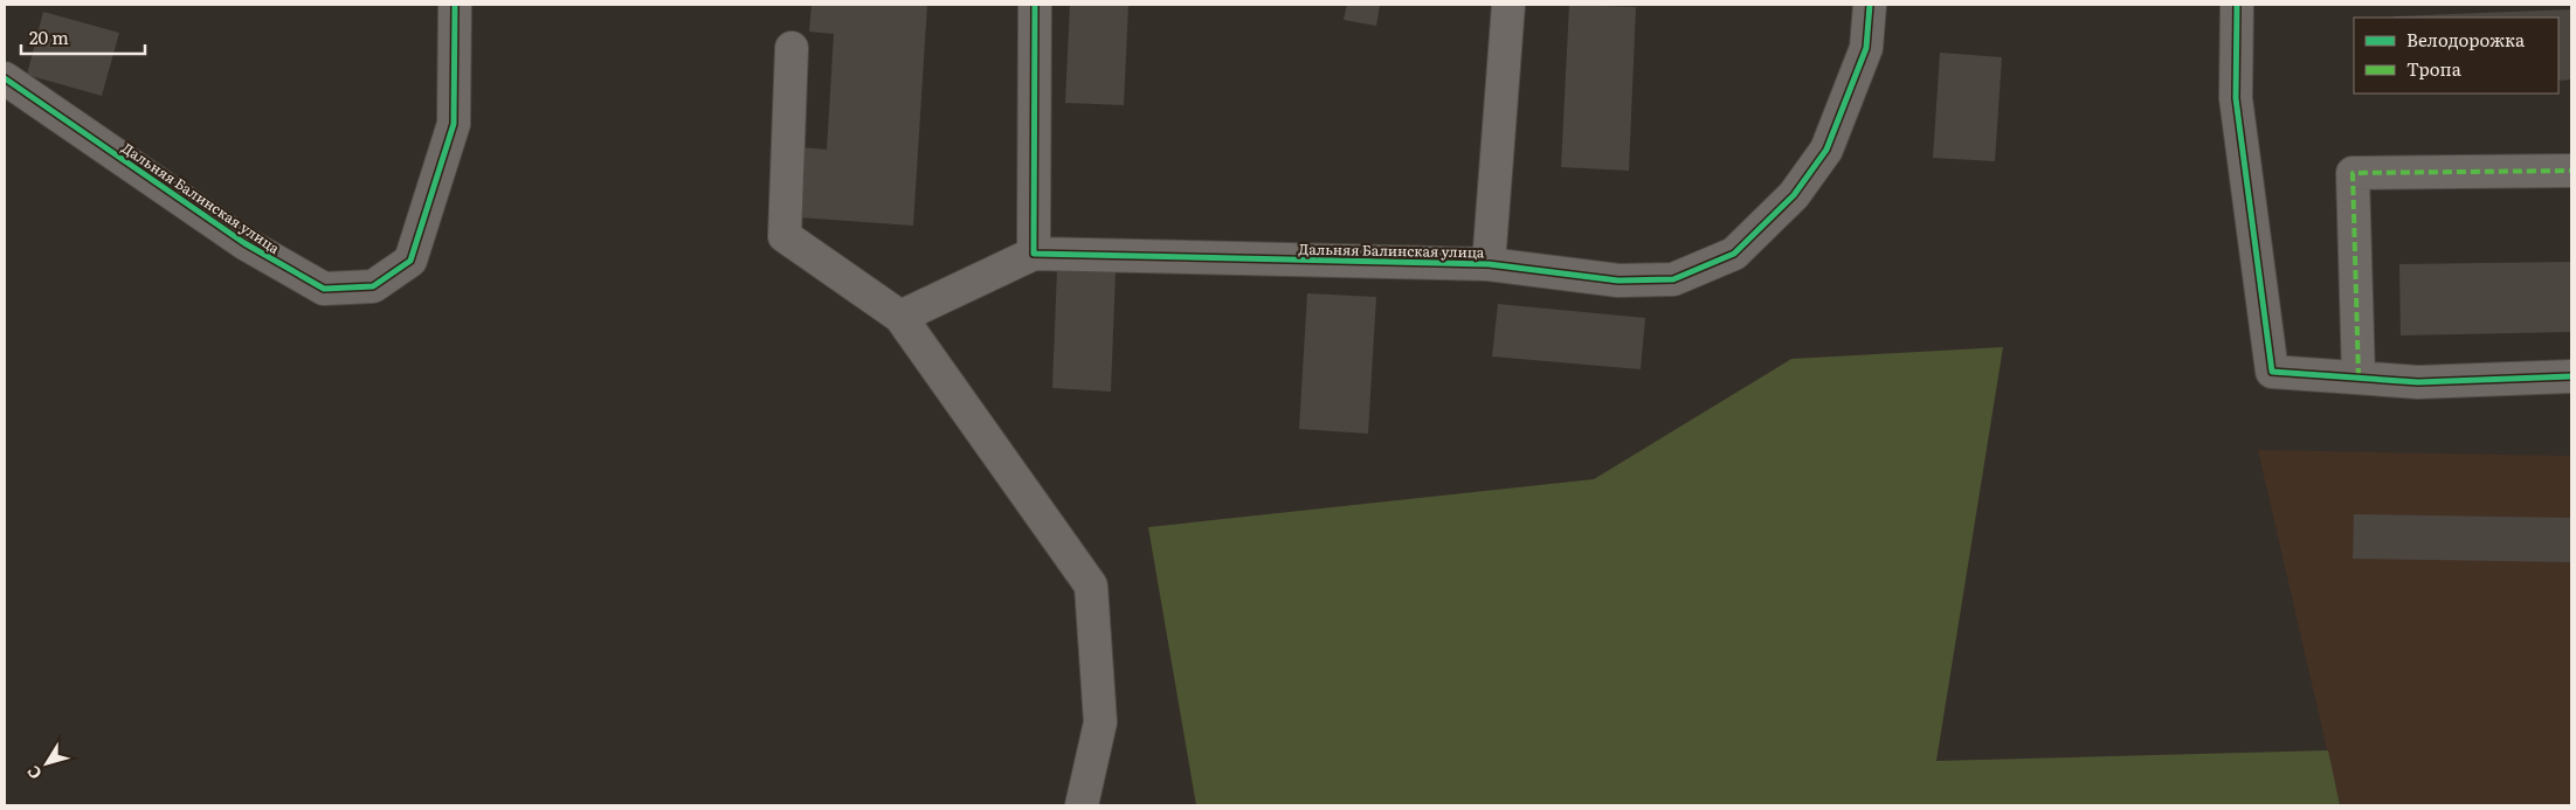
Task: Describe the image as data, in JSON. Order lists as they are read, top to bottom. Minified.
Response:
{"streets":{"street":["Дальняя Балинская улица"]},"legend":["Велодорожка","Тропа"],"scale_bar":"20 m","north":"bottom left"}
